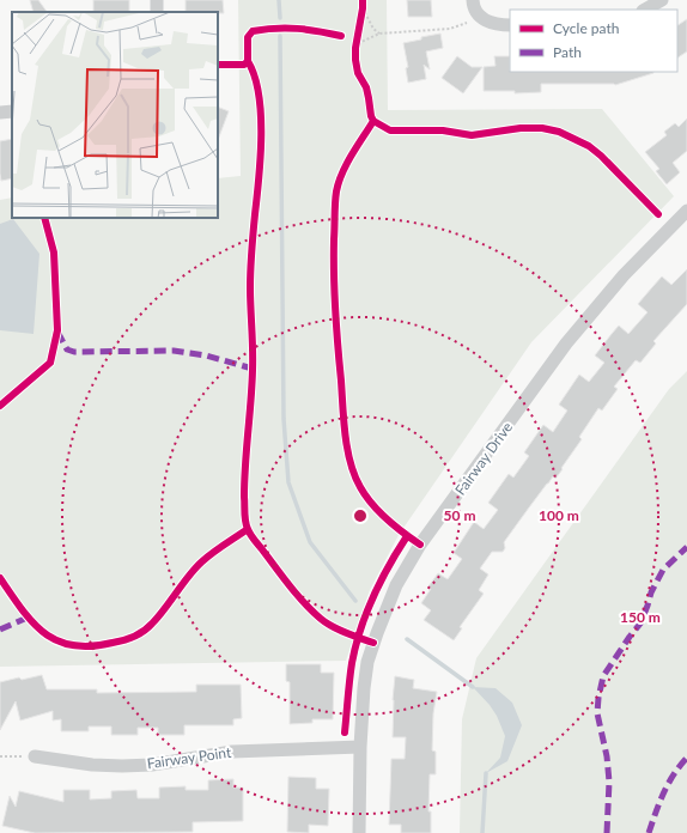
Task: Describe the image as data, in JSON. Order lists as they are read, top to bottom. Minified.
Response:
{"streets":{"street":["Fairway Drive","Fairway Point"]},"crossings":[["Fairway Drive","Fairway Point"]],"legend":["Cycle path","Path"],"rings":["50 m","100 m","150 m"]}
